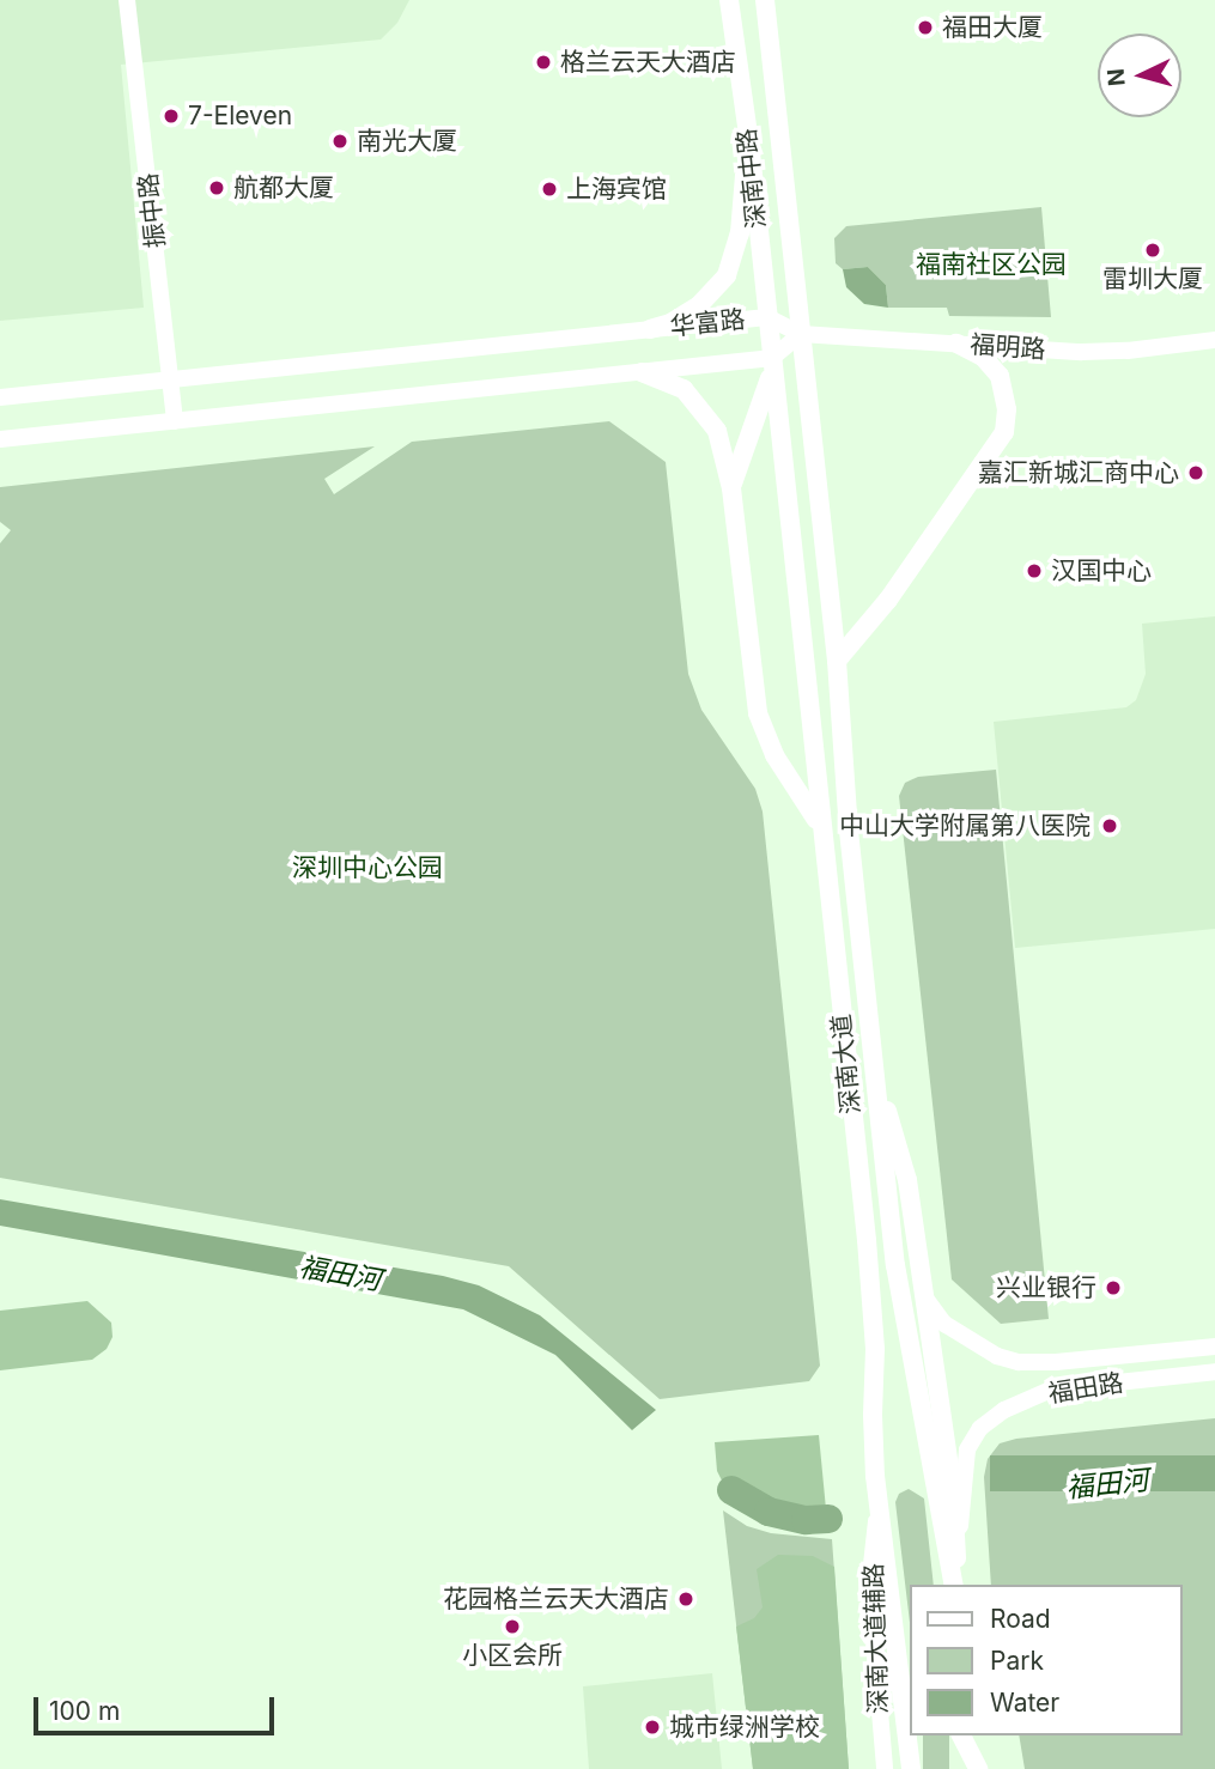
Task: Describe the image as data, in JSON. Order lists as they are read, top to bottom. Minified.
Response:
{"streets":{"main road":["深南中路","振中路","华富路","福明路","深南大道","福田路","深南大道辅路"]},"crossings":[["深南中路","华富路"],["深南中路","福明路"],["深南中路","深南大道"],["振中路","华富路"],["华富路","福明路"],["华富路","深南大道"],["福明路","深南大道"],["深南大道","深南大道辅路"]],"water":["福田河"],"parks":["福南社区公园","深圳中心公园"],"places":["福田大厦","格兰云天大酒店","7-Eleven","南光大厦","航都大厦","上海宾馆","雷圳大厦","嘉汇新城汇商中心","汉国中心","中山大学附属第八医院","兴业银行","花园格兰云天大酒店","小区会所","城市绿洲学校"],"legend":["Road","Park","Water"],"scale_bar":"100 m","north":"left"}
